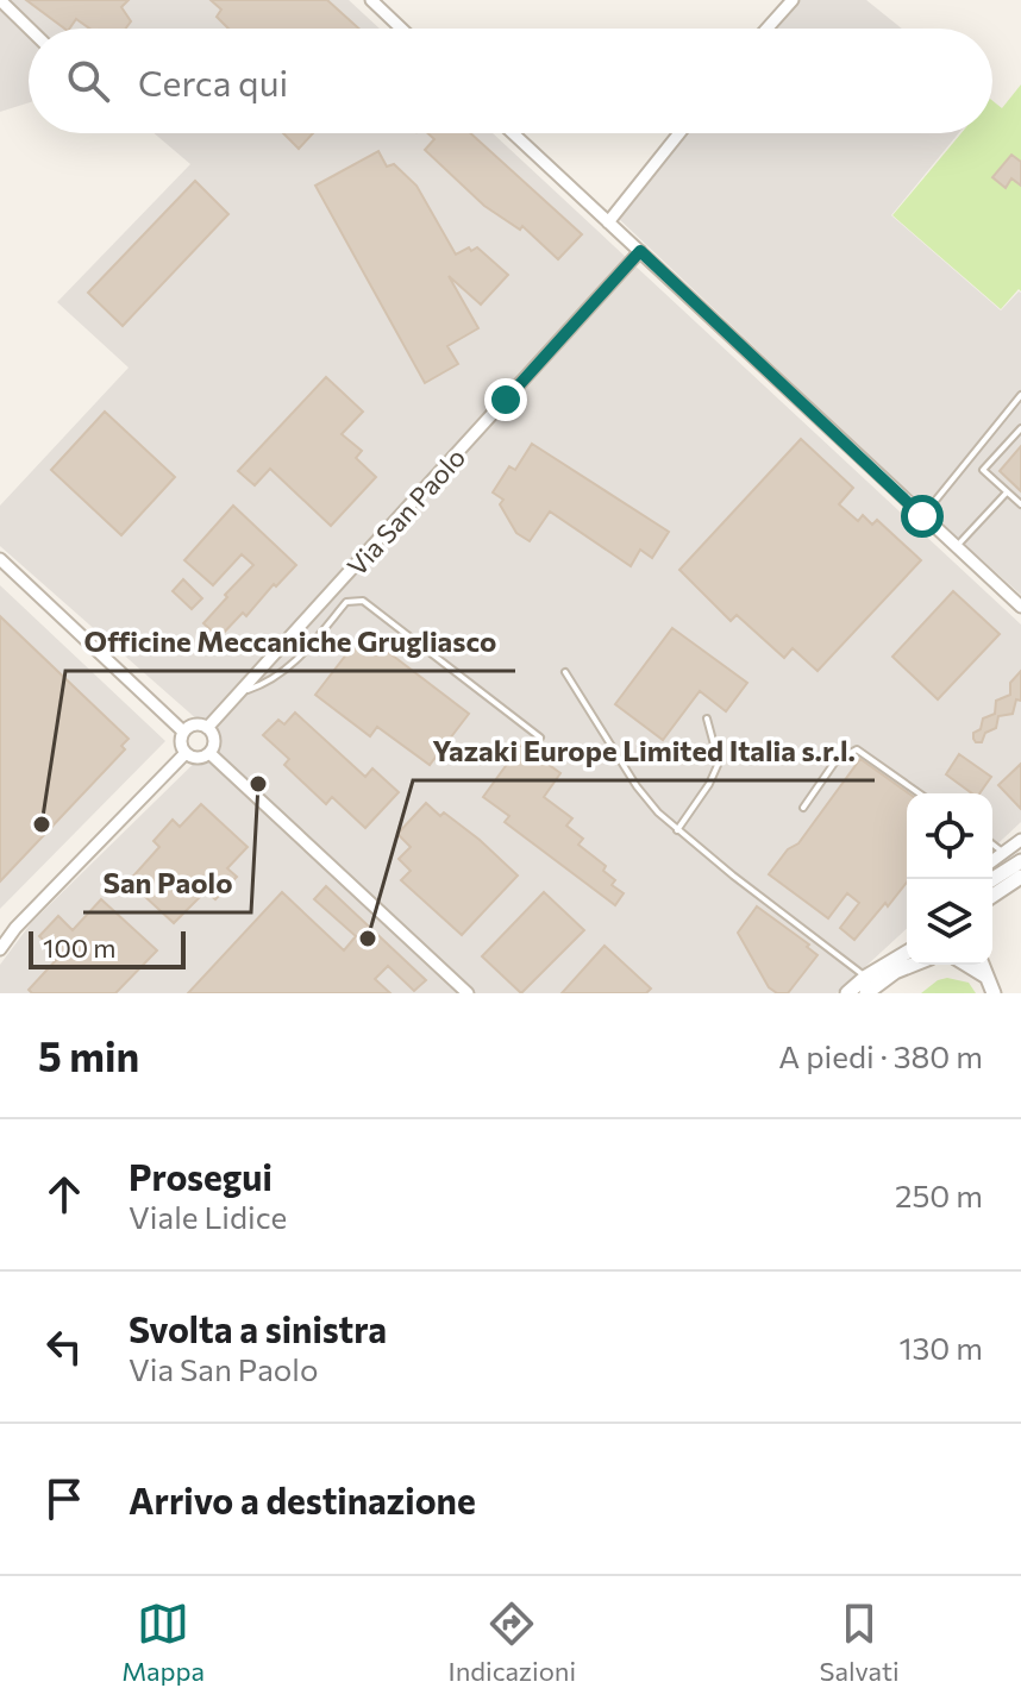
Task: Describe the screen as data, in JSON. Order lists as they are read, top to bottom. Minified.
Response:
{"streets":{"street":["Via San Paolo"]},"places":["San Paolo","Officine Meccaniche Grugliasco","Yazaki Europe Limited Italia s.r.l."],"scale_bar":"100 m","page":{"search":"Cerca qui","scale":"100 m","heading":["5 min","A piedi · 380 m"],"list":[["Prosegui","Viale Lidice","250 m"],["Svolta a sinistra","Via San Paolo","130 m"],"Arrivo a destinazione"],"nav":["Mappa","Indicazioni","Salvati"]}}
